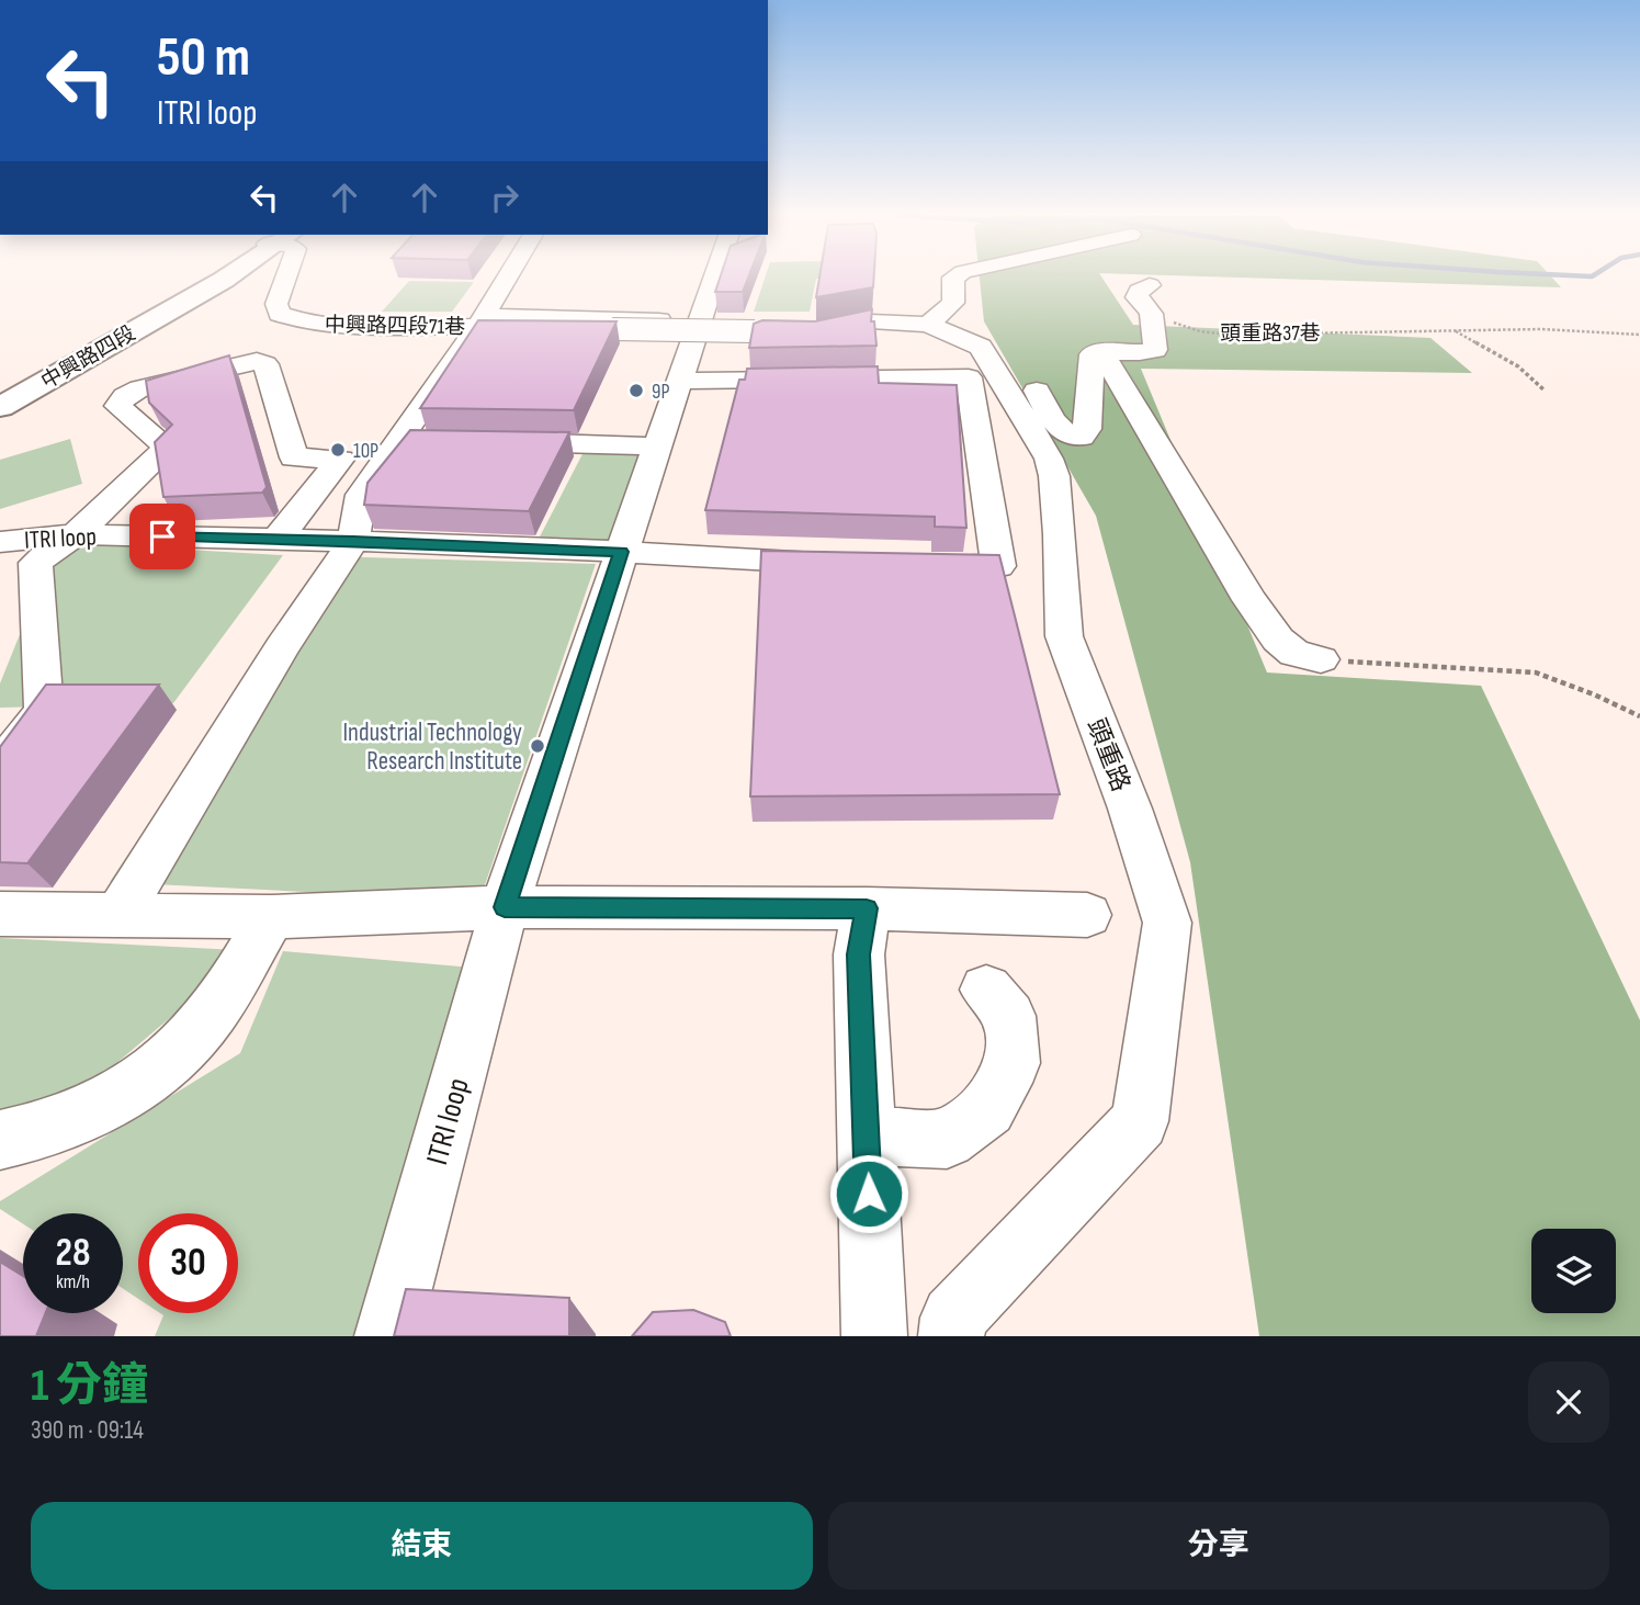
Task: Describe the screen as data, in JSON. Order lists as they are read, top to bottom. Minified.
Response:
{"streets":{"main road":["中興路四段"],"street":["中興路四段71巷","ITRI loop","頭重路"],"path":["頭重路37巷"]},"crossings":[["中興路四段71巷","頭重路"]],"places":["9P","10P","Industrial Technology Research Institute"],"page":{"turn":["50 m","ITRI loop"],"speed":"28 km/h","limit":"30","heading":["1 分鐘","390 m · 09:14"],"buttons":["結束","分享"]}}
